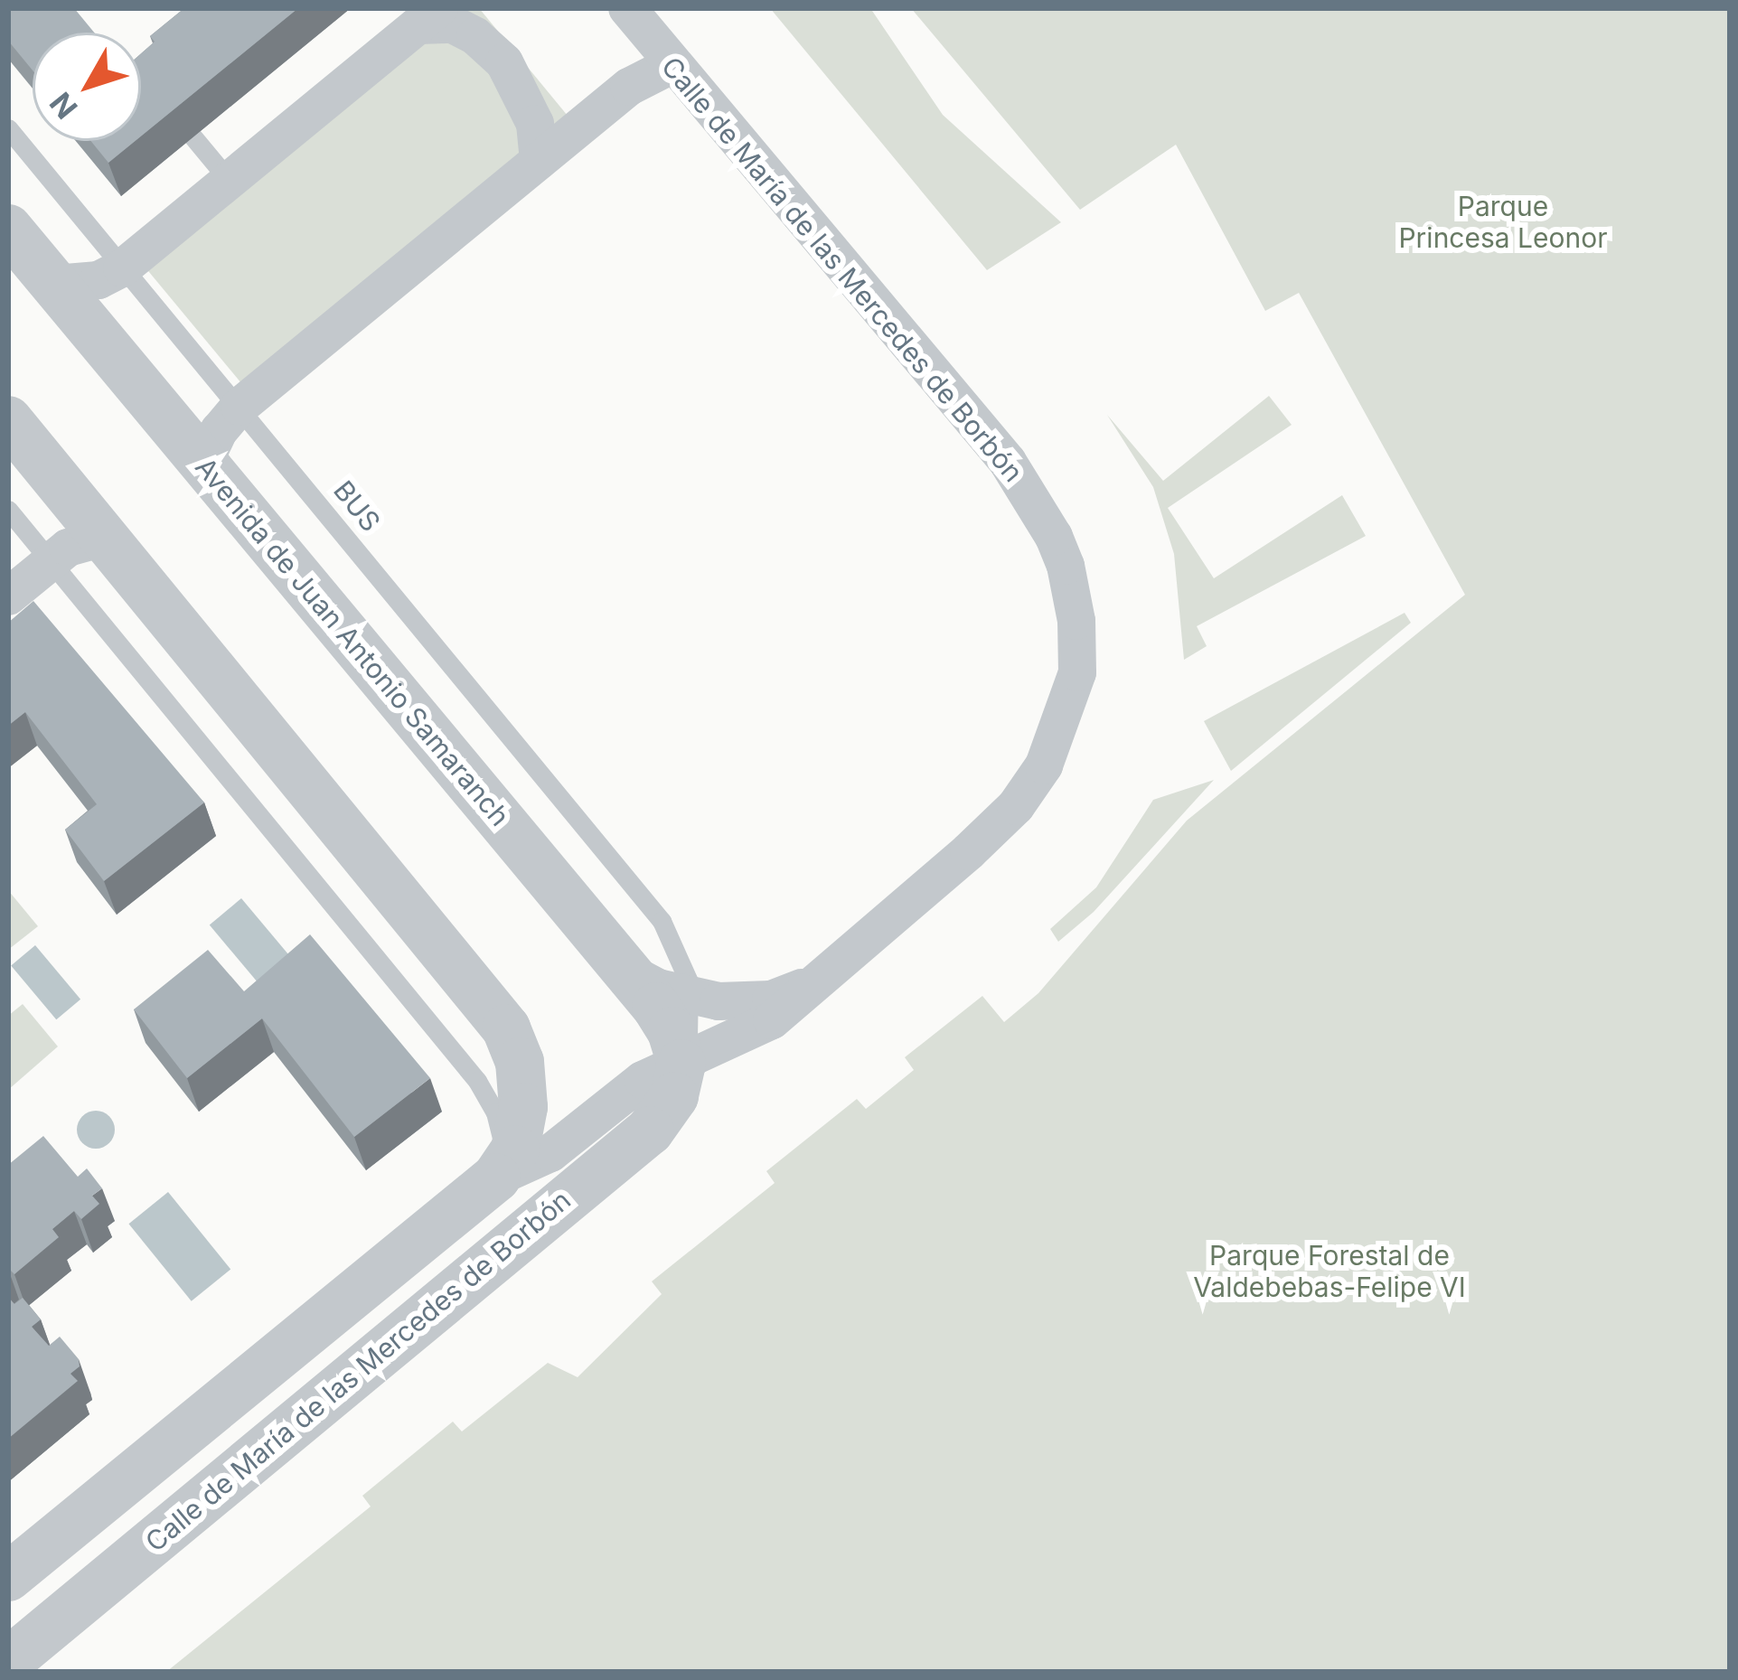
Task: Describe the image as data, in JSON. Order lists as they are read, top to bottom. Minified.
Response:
{"streets":{"street":["Calle de María de las Mercedes de Borbón","Avenida de Juan Antonio Samaranch"],"lane":["BUS"]},"crossings":[["Calle de María de las Mercedes de Borbón","Avenida de Juan Antonio Samaranch"]],"parks":["Parque Princesa Leonor","Parque Forestal de Valdebebas-Felipe VI"],"north":"bottom left"}
